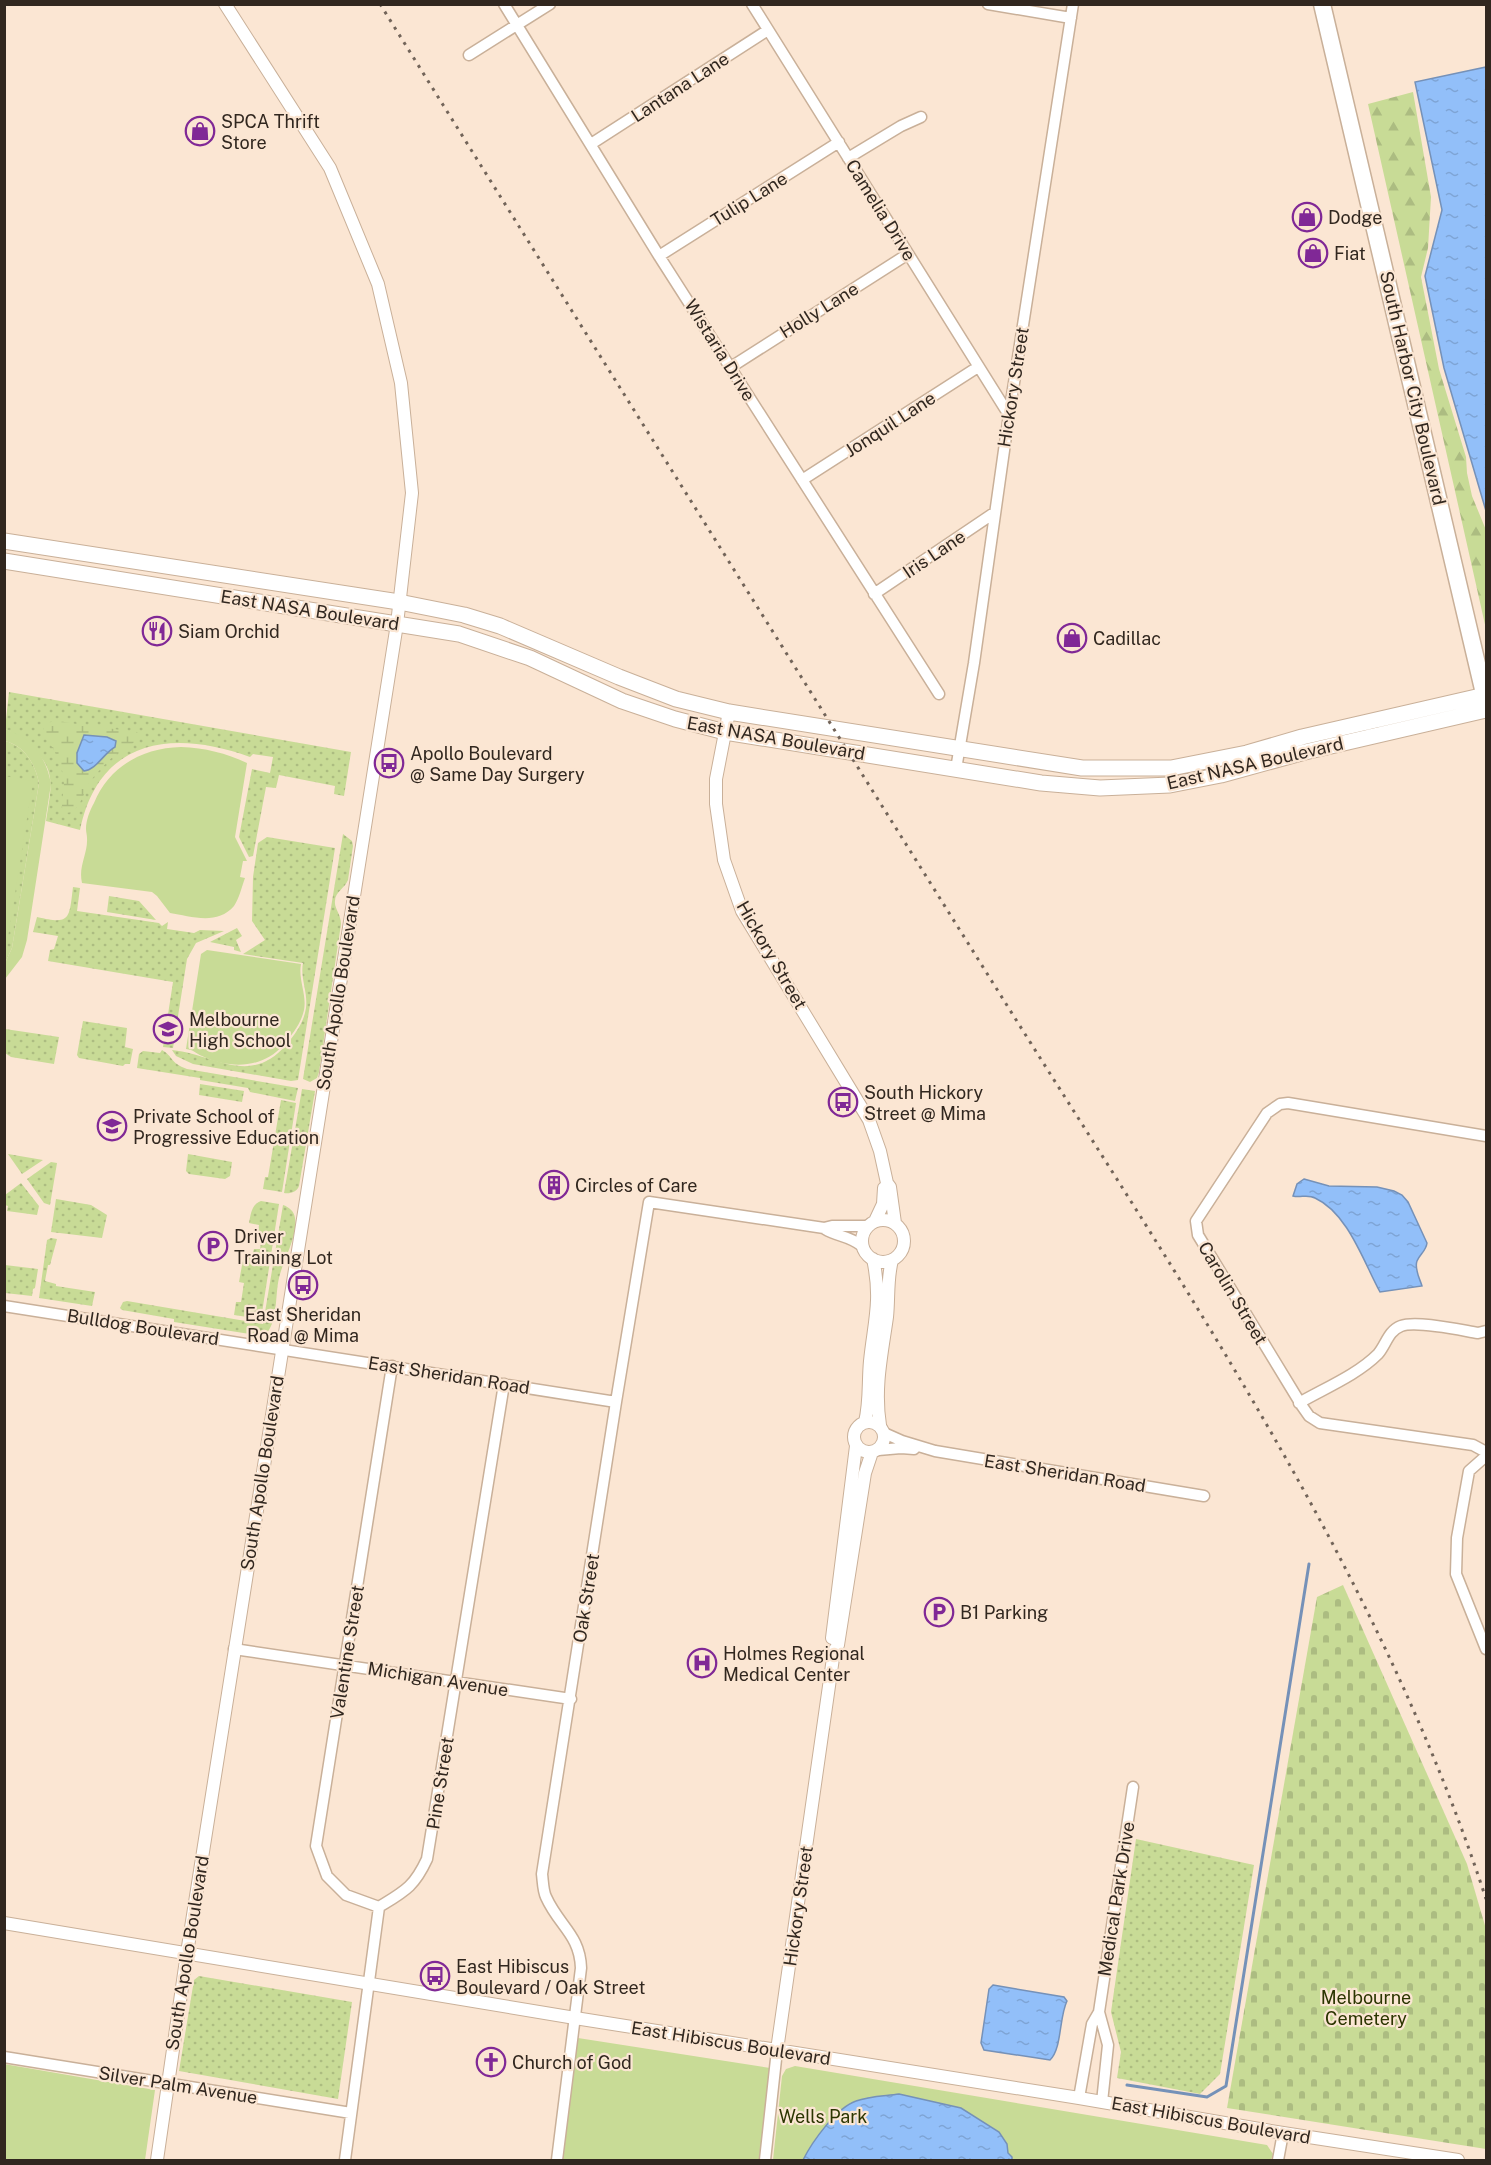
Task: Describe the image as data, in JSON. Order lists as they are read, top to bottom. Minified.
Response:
{"streets":{"main road":["South Harbor City Boulevard","East NASA Boulevard"],"street":["Lantana Lane","Tulip Lane","Camelia Drive","Holly Lane","Wistaria Drive","Hickory Street","Jonquil Lane","Iris Lane","South Apollo Boulevard","Carolin Street","Bulldog Boulevard","East Sheridan Road","Oak Street","Valentine Street","Michigan Avenue","Pine Street","Medical Park Drive","East Hibiscus Boulevard","Silver Palm Avenue"]},"crossings":[["Lantana Lane","Camelia Drive"],["Lantana Lane","Wistaria Drive"],["Tulip Lane","Camelia Drive"],["Tulip Lane","Wistaria Drive"],["Camelia Drive","Holly Lane"],["Camelia Drive","Hickory Street"],["Camelia Drive","Jonquil Lane"],["Holly Lane","Wistaria Drive"],["Wistaria Drive","Jonquil Lane"],["Wistaria Drive","Iris Lane"],["Hickory Street","Iris Lane"],["Hickory Street","East NASA Boulevard"],["Hickory Street","East Sheridan Road"],["Hickory Street","Oak Street"],["Hickory Street","East Hibiscus Boulevard"],["South Harbor City Boulevard","East NASA Boulevard"],["East NASA Boulevard","South Apollo Boulevard"],["South Apollo Boulevard","Bulldog Boulevard"],["South Apollo Boulevard","East Sheridan Road"],["South Apollo Boulevard","Michigan Avenue"],["South Apollo Boulevard","East Hibiscus Boulevard"],["South Apollo Boulevard","Silver Palm Avenue"],["Bulldog Boulevard","East Sheridan Road"],["East Sheridan Road","Oak Street"],["East Sheridan Road","Valentine Street"],["East Sheridan Road","Pine Street"],["Oak Street","Michigan Avenue"],["Oak Street","East Hibiscus Boulevard"],["Valentine Street","Michigan Avenue"],["Valentine Street","Pine Street"],["Michigan Avenue","Pine Street"],["Medical Park Drive","East Hibiscus Boulevard"]],"parks":["Melbourne Cemetery","Wells Park"],"places":{"shop":["SPCA Thrift Store","Dodge","Fiat","Cadillac"],"restaurant":["Siam Orchid"],"bus stop":["Apollo Boulevard @ Same Day Surgery","South Hickory Street @ Mima","East Sheridan Road @ Mima","East Hibiscus Boulevard / Oak Street"],"school or university":["Melbourne High School","Private School of Progressive Education"],"building":["Circles of Care"],"parking":["Driver Training Lot","B1 Parking"],"hospital":["Holmes Regional Medical Center"],"church":["Church of God"]}}
